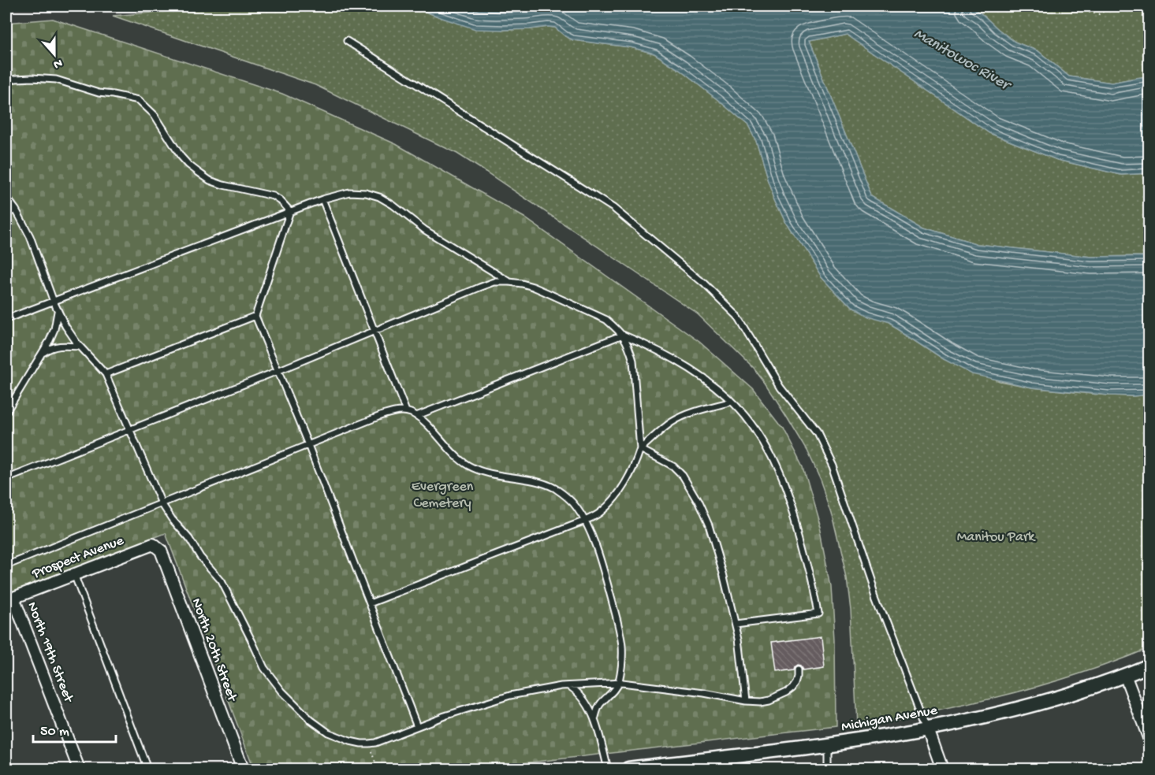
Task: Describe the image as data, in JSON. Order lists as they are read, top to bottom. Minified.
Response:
{"streets":{"street":["Prospect Avenue","North 20th Street","North 19th Street","Michigan Avenue"]},"crossings":[["Prospect Avenue","North 20th Street"],["Prospect Avenue","North 19th Street"]],"water":["Manitowoc River"],"parks":["Evergreen Cemetery","Manitou Park"],"scale_bar":"50 m","north":"bottom"}
